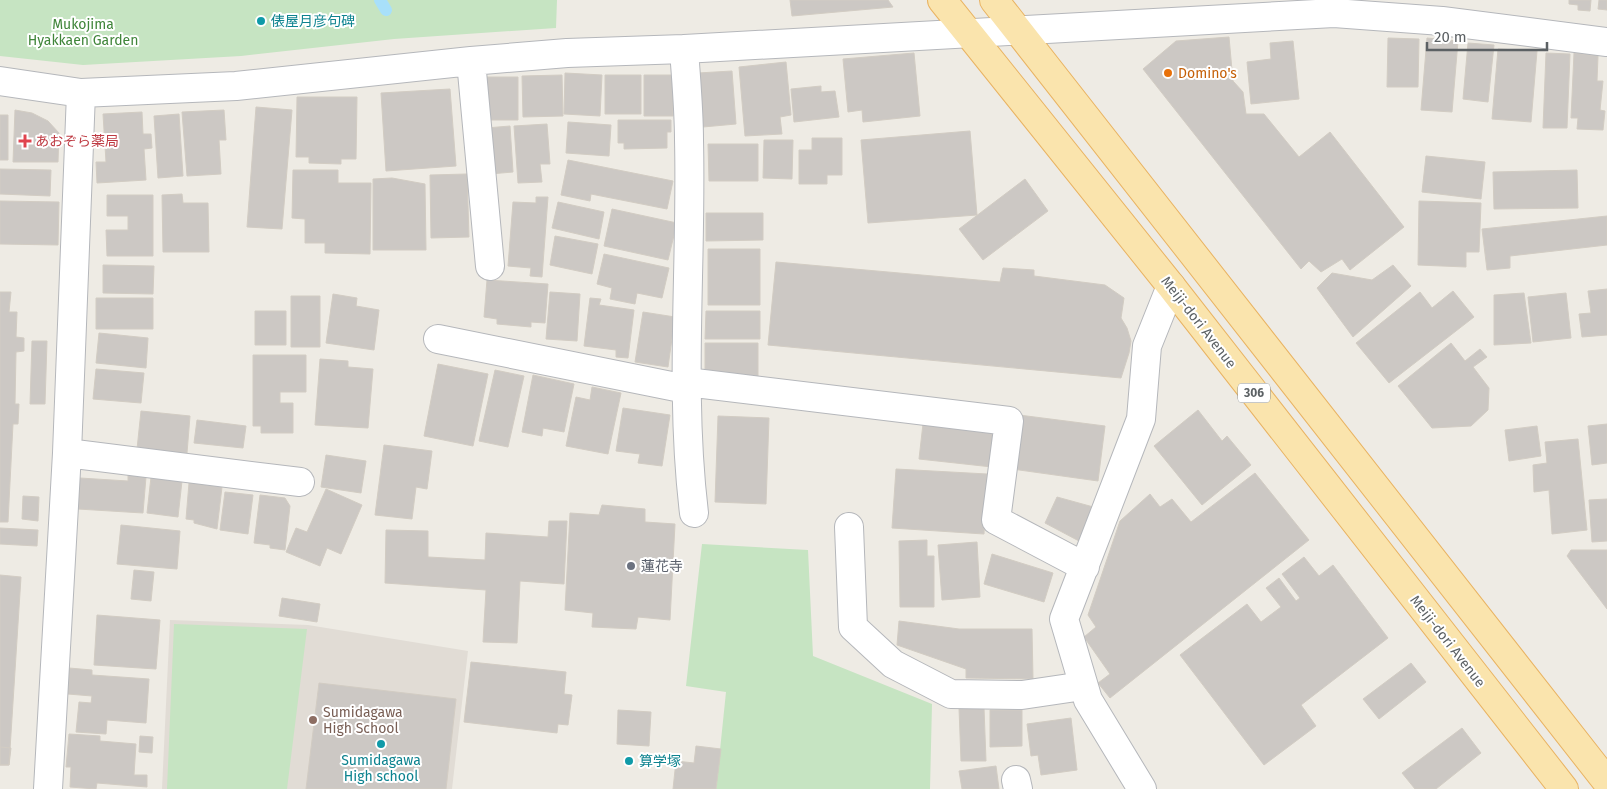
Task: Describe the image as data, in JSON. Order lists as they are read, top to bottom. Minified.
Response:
{"streets":{"main road":["Meiji-dori Avenue","306"]},"parks":["Mukojima Hyakkaen Garden"],"places":{"other":["俵屋月彦句碑","Domino's","蓮花寺","Sumidagawa High School","Sumidagawa High school","算学塚"],"health":["あおぞら薬局"]},"scale_bar":"20 m"}
